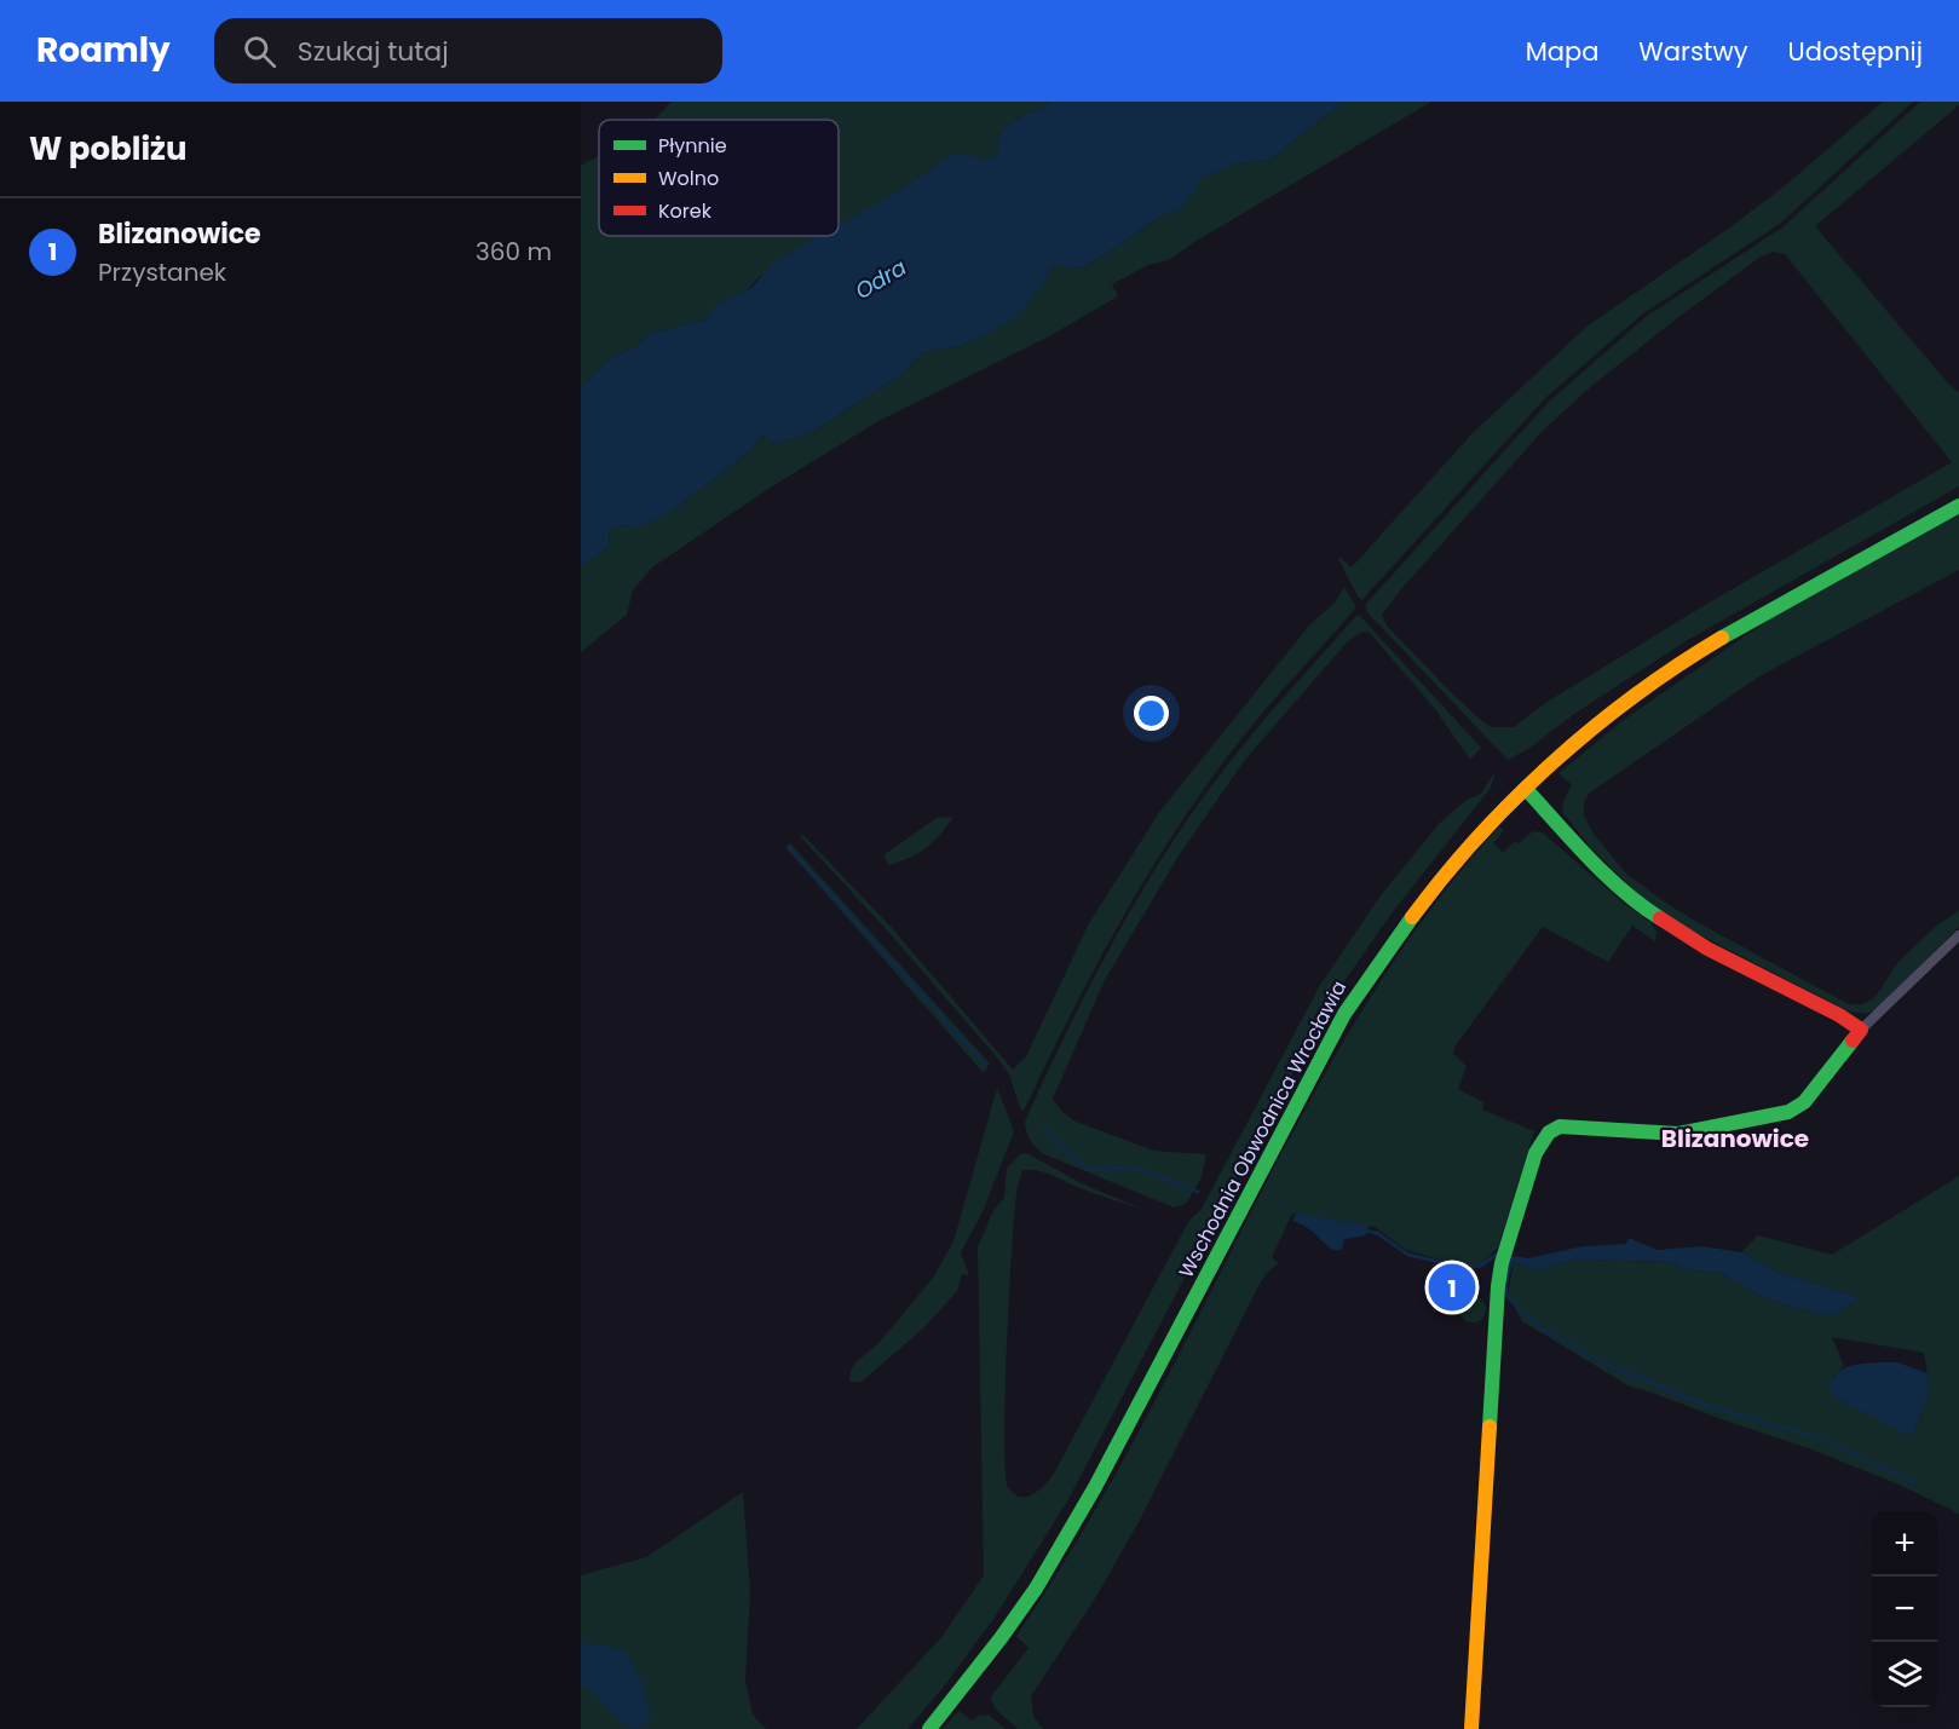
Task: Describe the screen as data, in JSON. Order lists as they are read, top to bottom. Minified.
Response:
{"streets":{"main road":["Wschodnia Obwodnica Wrocławia"]},"districts":["Blizanowice"],"water":["Odra"],"legend":["Płynnie","Wolno","Korek"],"page":{"header":"Roamly","search":"Szukaj tutaj","nav":["Mapa","Warstwy","Udostępnij"],"heading":"W pobliżu","list":[{"mark":"1","name":"Blizanowice","note":"Przystanek","value":"360 m"}],"pins":"1","map_buttons":["+","−"]}}
